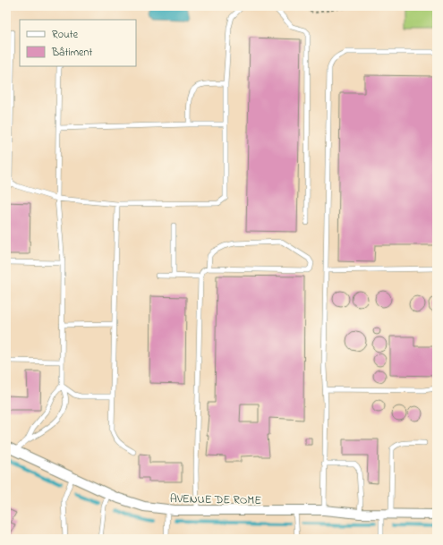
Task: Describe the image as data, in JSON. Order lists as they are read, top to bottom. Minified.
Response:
{"streets":{"street":["AVENUE DE ROME"]},"legend":["Route","Bâtiment"]}
